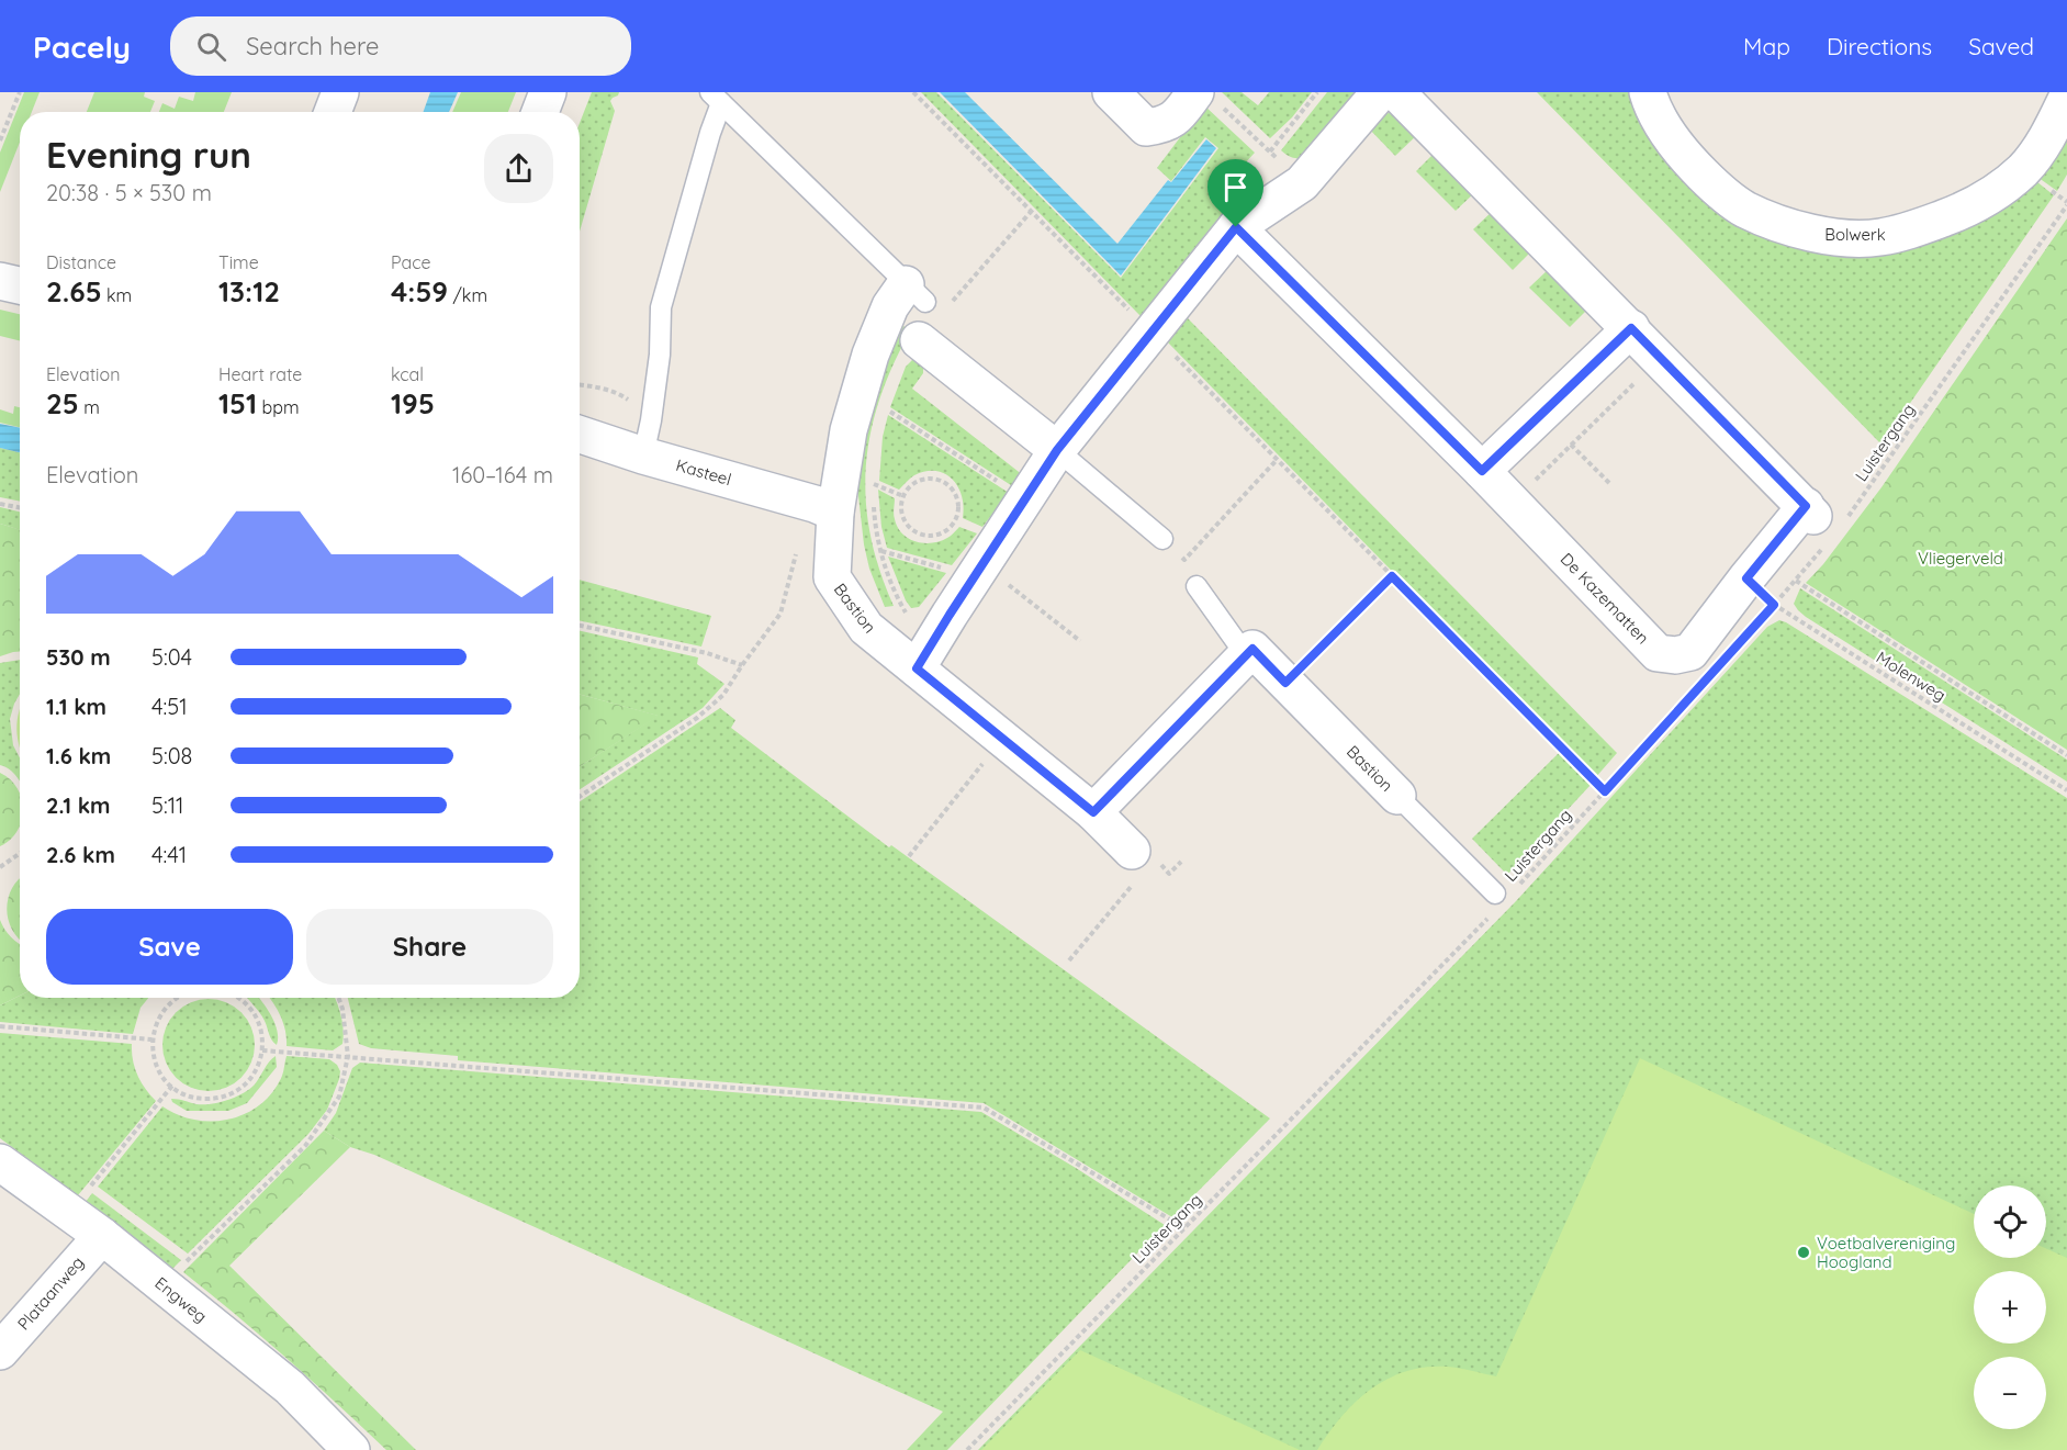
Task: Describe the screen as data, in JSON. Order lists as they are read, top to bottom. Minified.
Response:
{"streets":{"street":["Bolwerk","Kasteel","De Kazematten","Bastion","Plataanweg","Engweg"],"path":["Luistergang","Molenweg"]},"crossings":[["Luistergang","De Kazematten"],["Luistergang","Bastion"],["Luistergang","Molenweg"],["Kasteel","Bastion"],["De Kazematten","Molenweg"],["Plataanweg","Engweg"]],"parks":["Vliegerveld"],"places":["Voetbalvereniging Hoogland"],"page":{"header":"Pacely","search":"Search here","nav":["Map","Directions","Saved"],"heading":["Evening run","20:38 · 5 × 530 m"],"stats":[["Distance","2.65 km"],["Time","13:12"],["Pace","4:59 /km"],["Elevation","25 m"],["Heart rate","151 bpm"],["kcal","195"]],"chart":["Elevation","160–164 m"],"list":[{"name":"530 m","note":"5:04"},{"name":"1.1 km","note":"4:51"},{"name":"1.6 km","note":"5:08"},{"name":"2.1 km","note":"5:11"},{"name":"2.6 km","note":"4:41"}],"buttons":["Save","Share"],"map_buttons":["+","−"]}}
